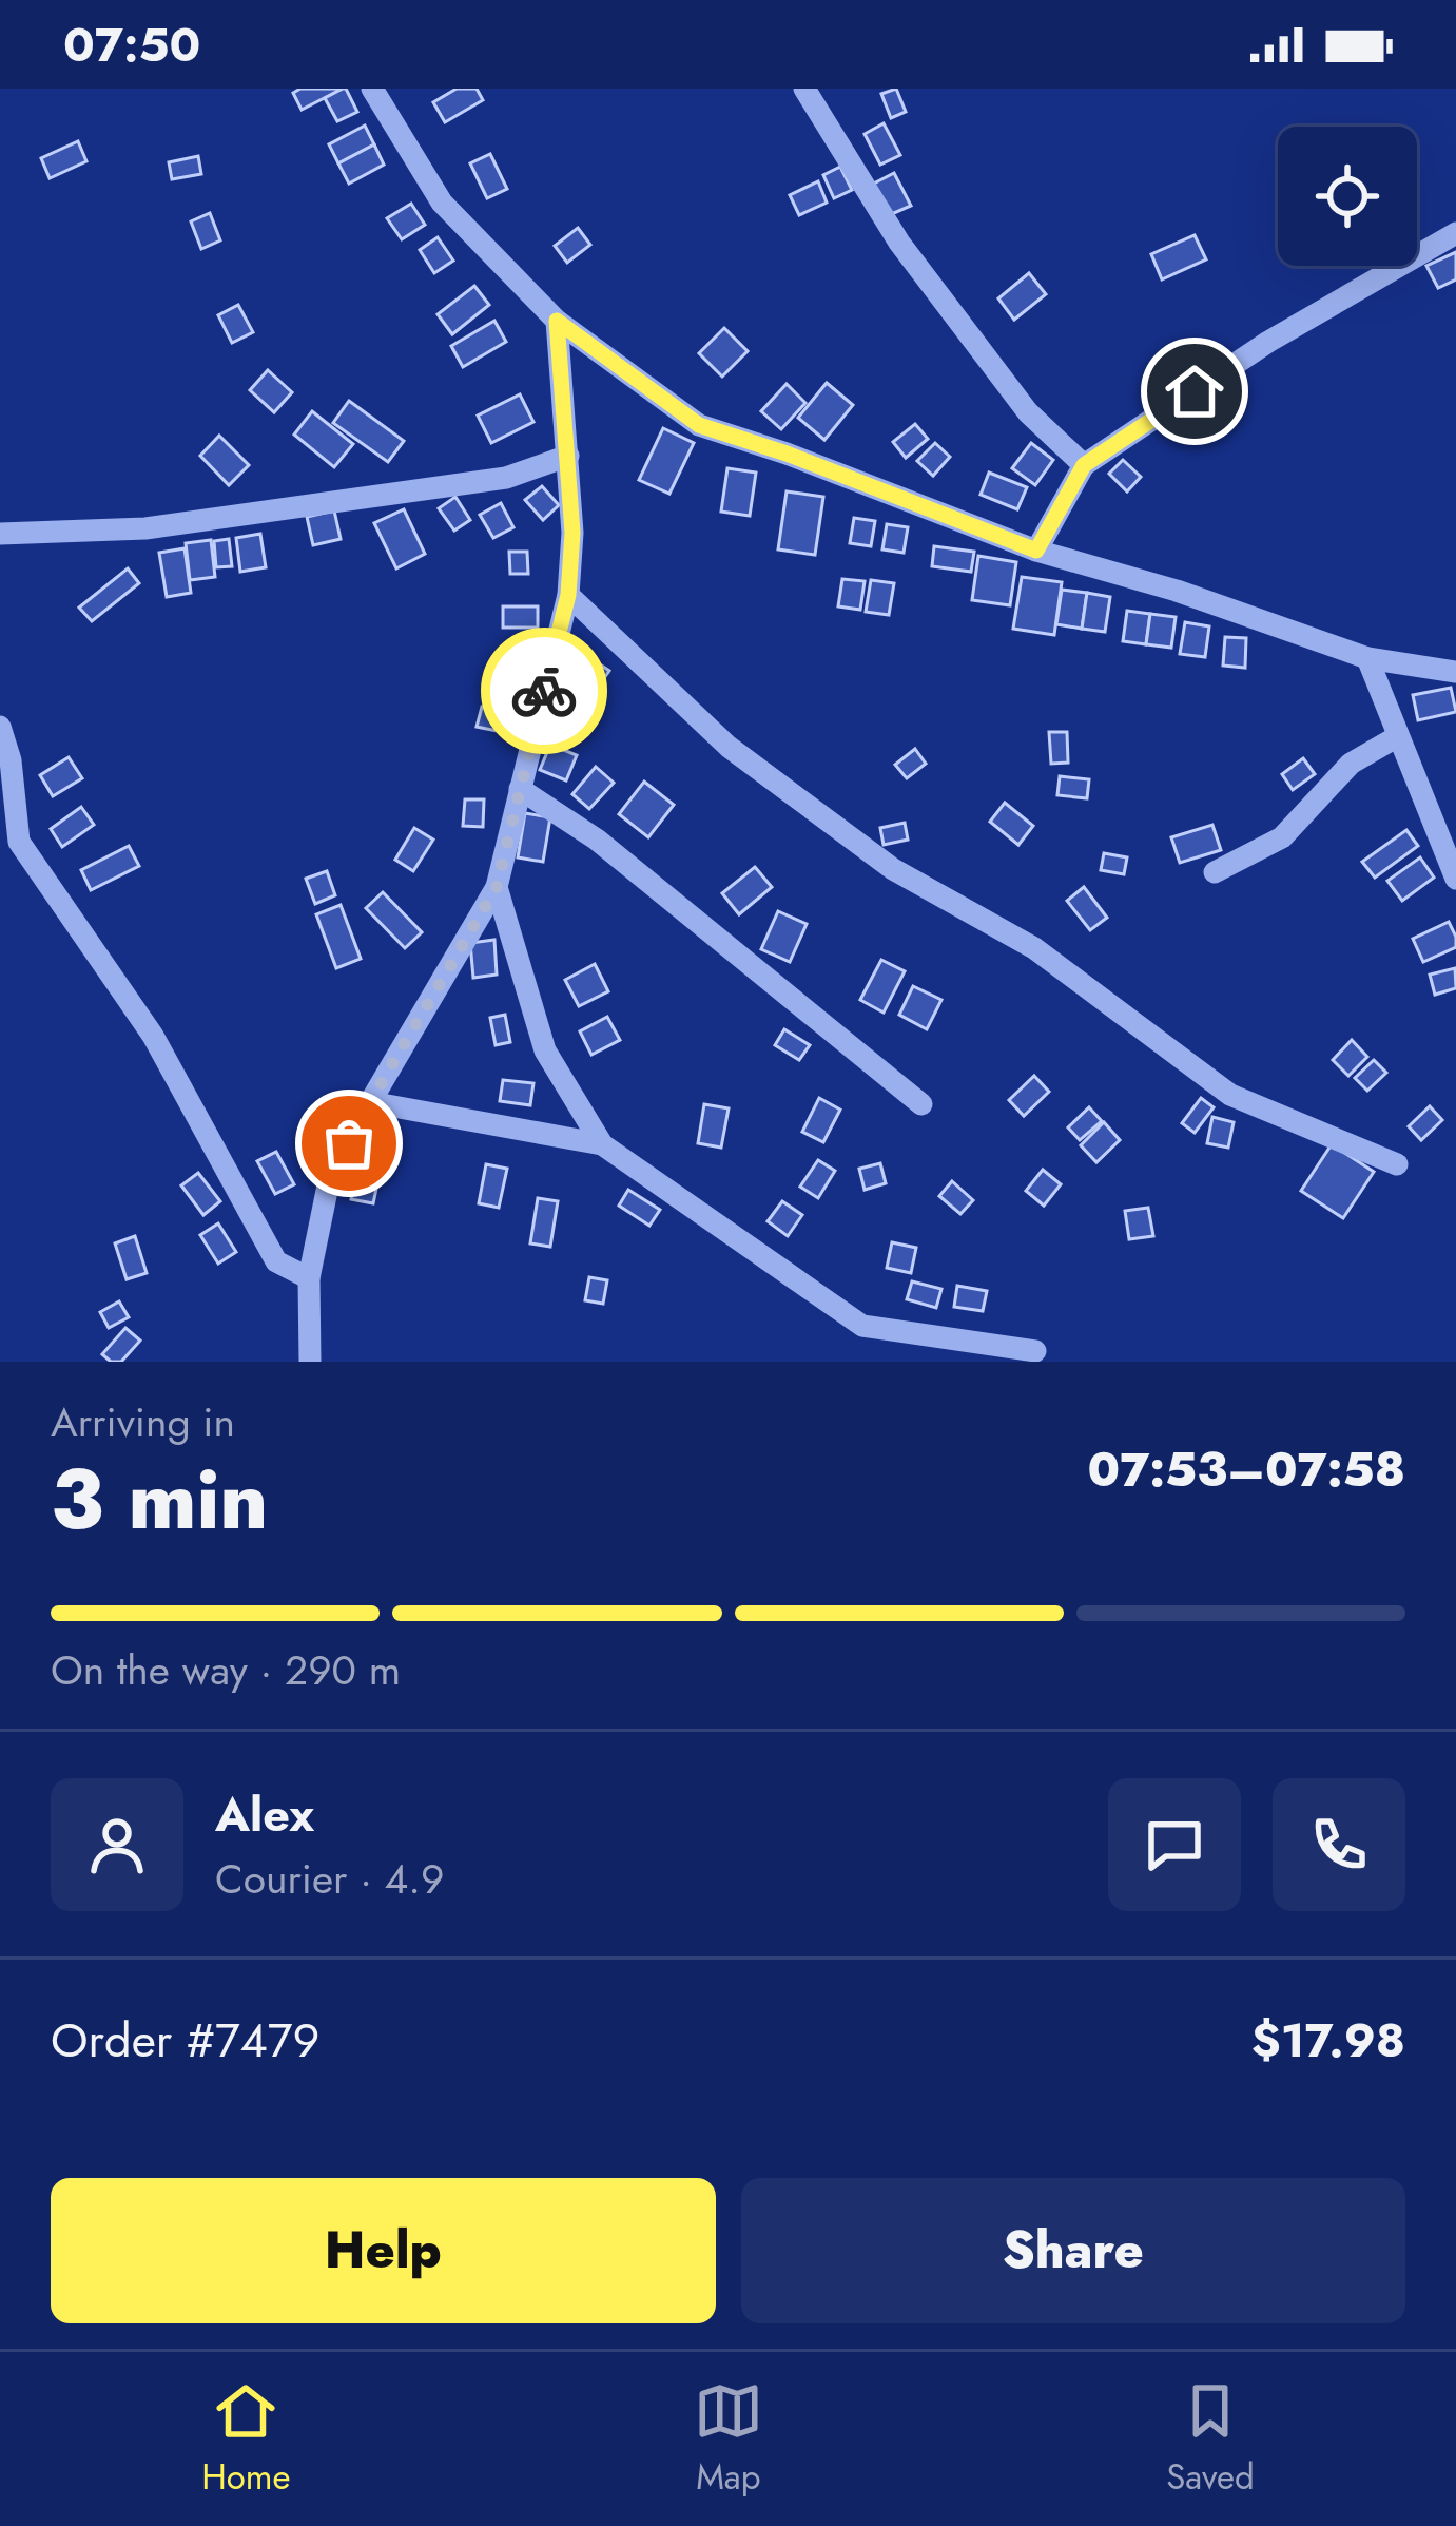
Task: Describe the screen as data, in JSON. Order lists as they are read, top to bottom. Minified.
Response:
{"page":{"status":"07:50","heading":["3 min","Arriving in","07:53–07:58"],"panel":["Alex","Courier · 4.9","Order #7479","$17.98"],"bar":"On the way · 290 m","buttons":["Help","Share"],"tabs":["Home","Map","Saved"]}}
